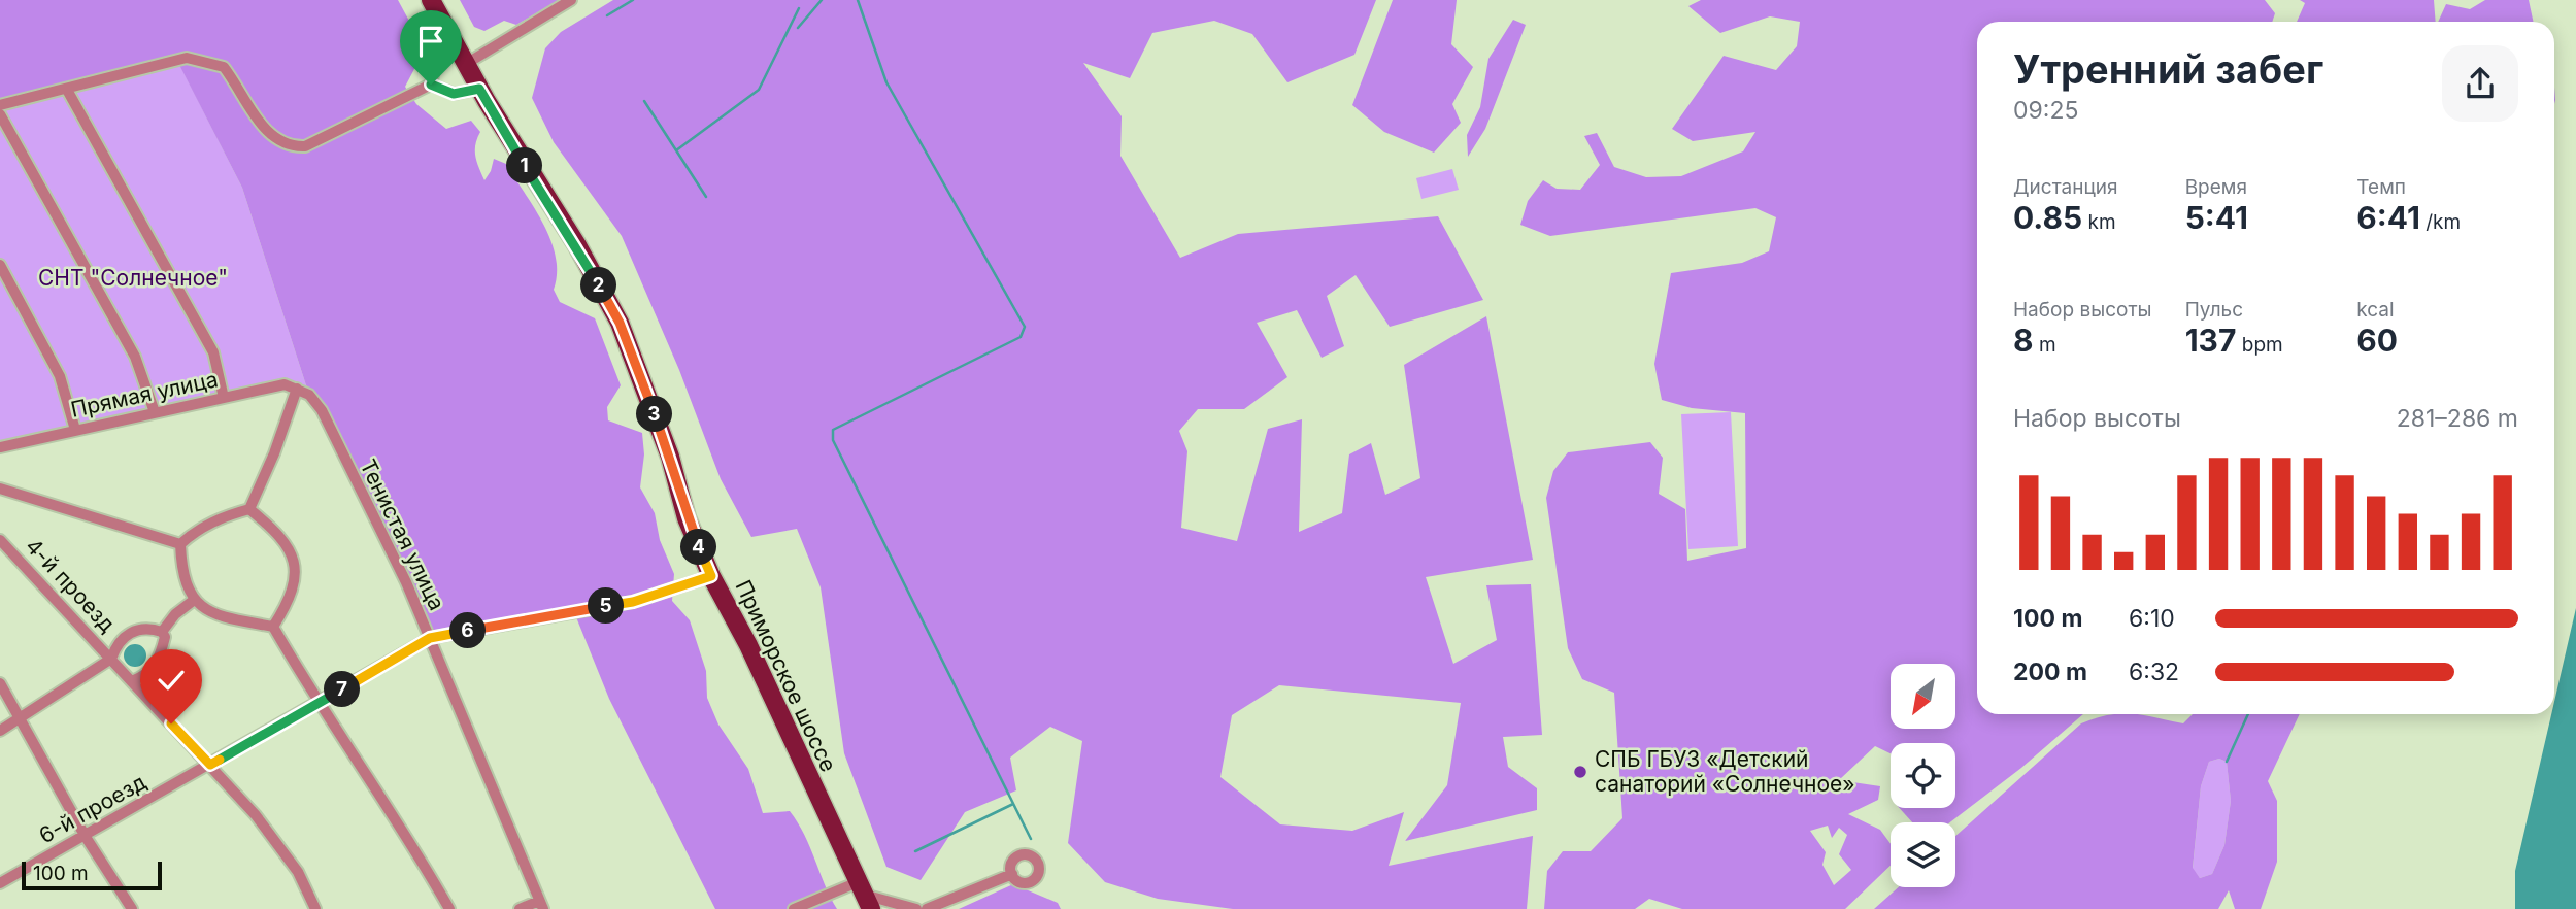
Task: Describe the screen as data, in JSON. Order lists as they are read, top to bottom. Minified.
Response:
{"streets":{"main road":["Приморское шоссе"],"street":["Прямая улица","Тенистая улица","4-й проезд","6-й проезд"]},"crossings":[["Прямая улица","Тенистая улица"],["Тенистая улица","6-й проезд"]],"parks":["СНТ \"Солнечное\""],"places":["СПБ ГБУЗ «Детский санаторий «Солнечное»"],"scale_bar":"100 m","north":"bottom left","page":{"heading":["Утренний забег","09:25"],"stats":[["Дистанция","0.85 km"],["Время","5:41"],["Темп","6:41 /km"],["Набор высоты","8 m"],["Пульс","137 bpm"],["kcal","60"]],"pins":["1","2","3","4","5","6","7"],"chart":["Набор высоты","281–286 m"],"list":[{"name":"100 m","note":"6:10"},{"name":"200 m","note":"6:32"}],"scale":"100 m"}}
